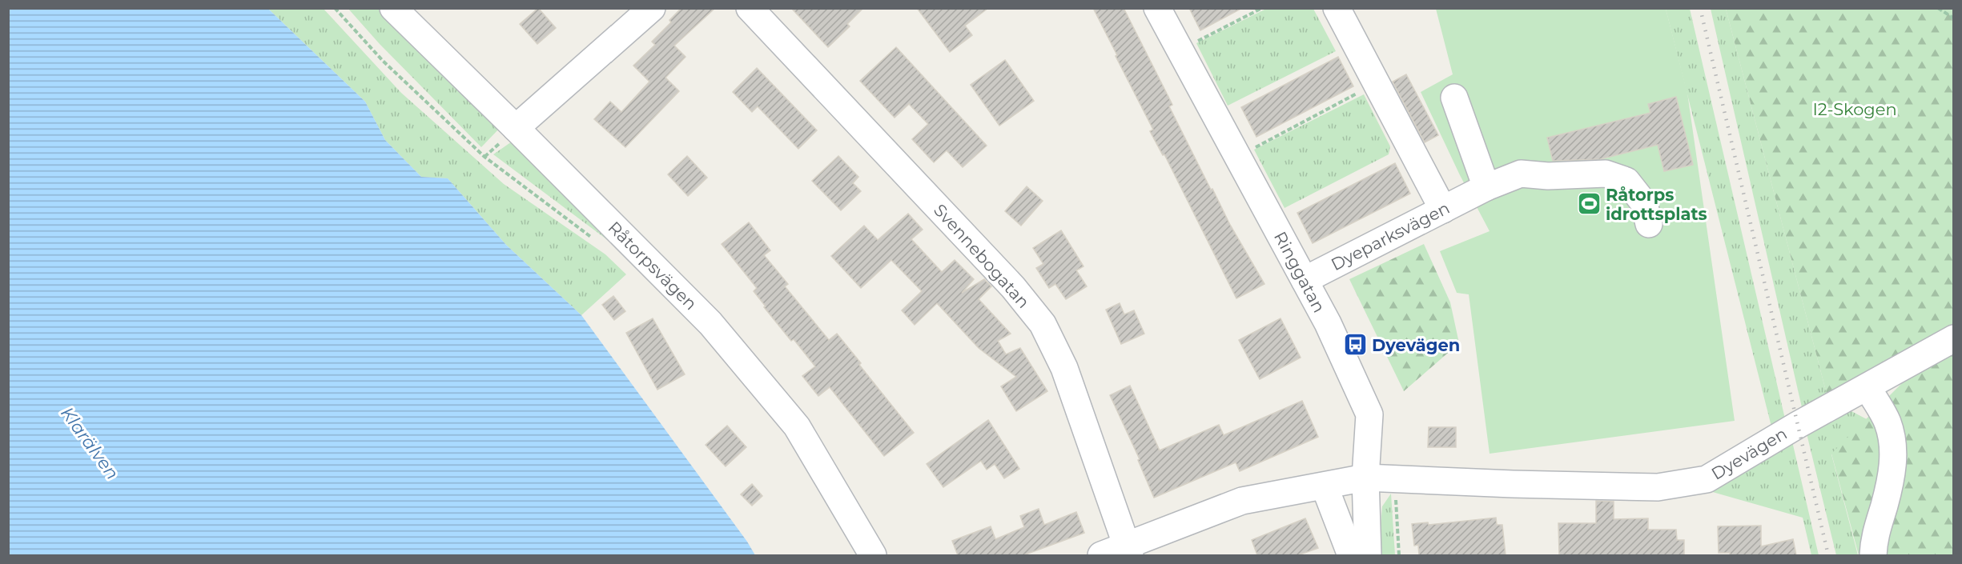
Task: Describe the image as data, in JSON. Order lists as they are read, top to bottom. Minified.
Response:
{"streets":{"street":["Dyeparksvägen","Svennebogatan","Råtorpsvägen","Ringgatan","Dyevägen"]},"crossings":[["Dyeparksvägen","Ringgatan"],["Svennebogatan","Dyevägen"],["Ringgatan","Dyevägen"]],"water":["Klarälven"],"parks":["I2-Skogen"],"places":{"sports":["Råtorps idrottsplats"],"bus stop":["Dyevägen"]}}
